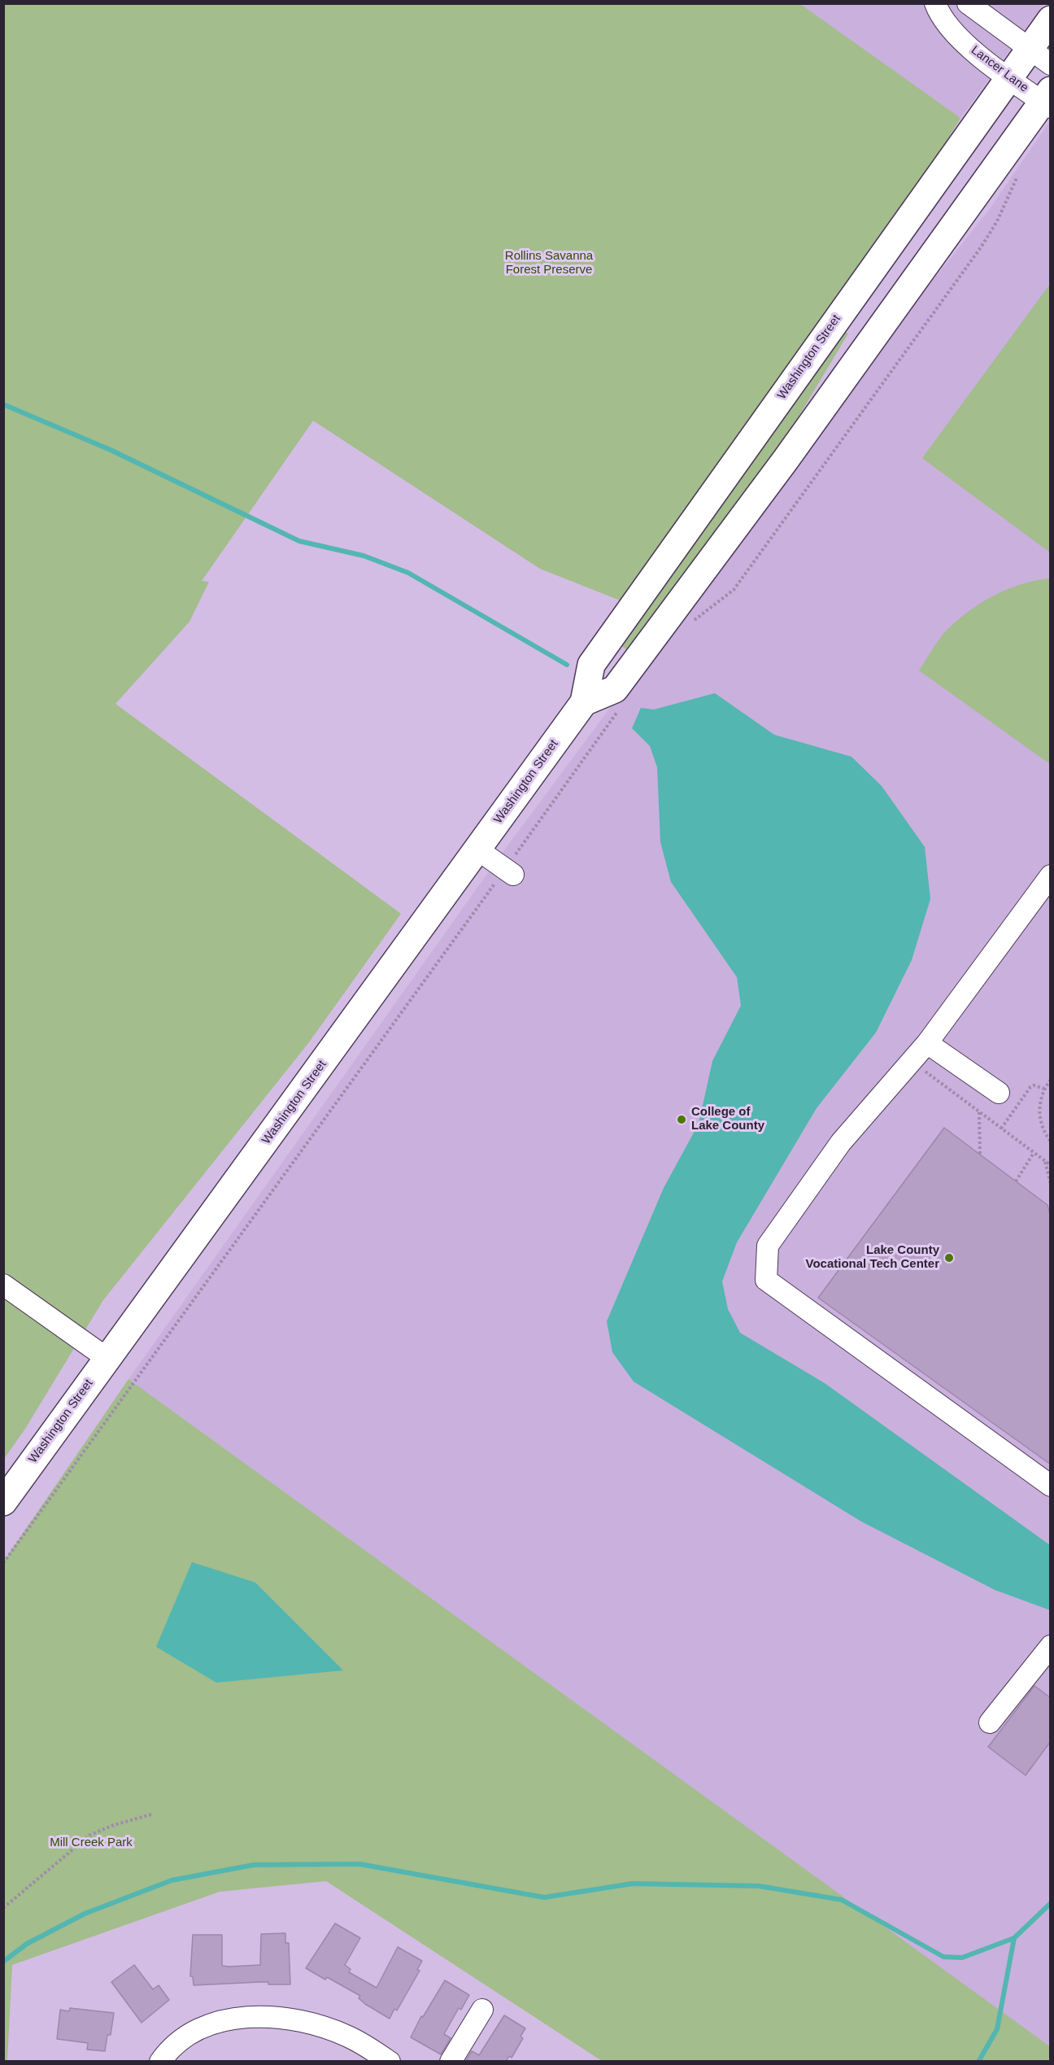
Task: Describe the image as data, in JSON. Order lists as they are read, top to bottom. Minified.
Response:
{"streets":{"main road":["Washington Street"],"street":["Lancer Lane"]},"crossings":[["Lancer Lane","Washington Street"]],"parks":["Rollins Savanna Forest Preserve","Mill Creek Park"],"places":["College of Lake County","Lake County Vocational Tech Center"]}
